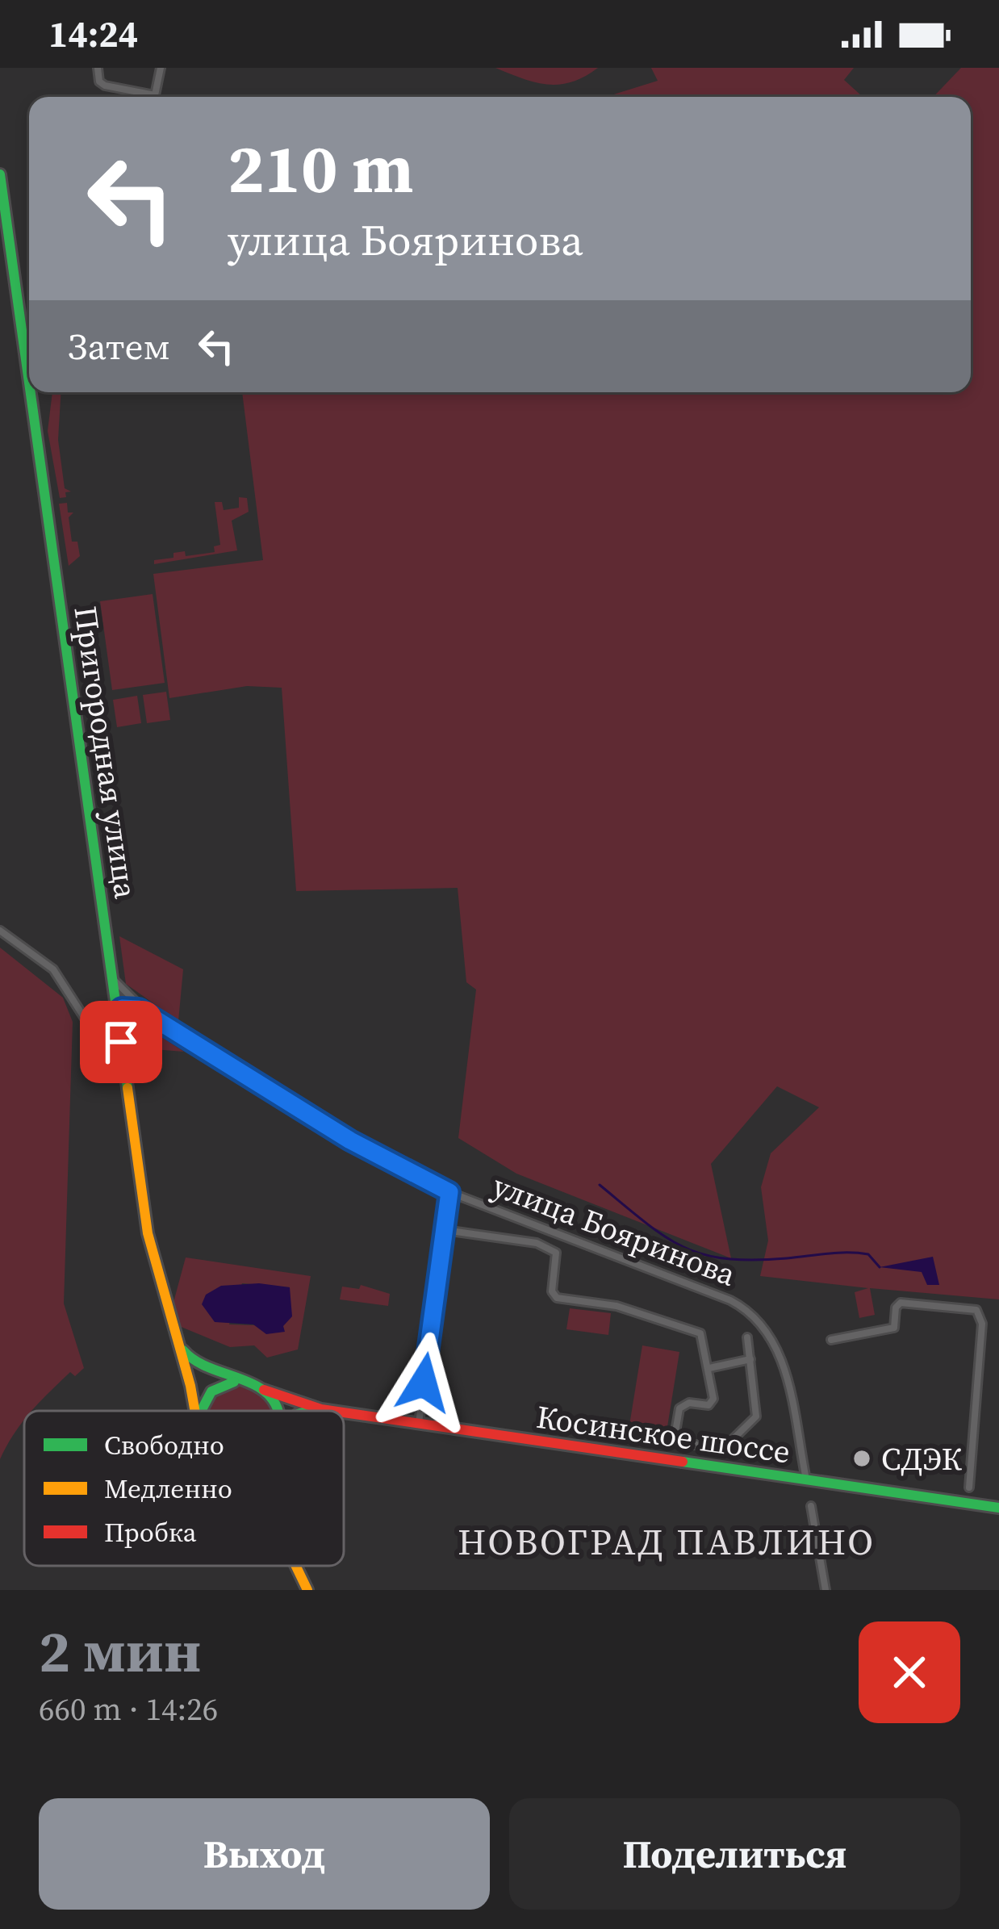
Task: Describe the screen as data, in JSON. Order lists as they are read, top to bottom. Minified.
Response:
{"streets":{"street":["Пригородная улица","улица Бояринова","Косинское шоссе"]},"crossings":[["Пригородная улица","улица Бояринова"],["улица Бояринова","Косинское шоссе"]],"districts":["НОВОГРАД ПАВЛИНО"],"places":["СДЭК"],"legend":["Свободно","Медленно","Пробка"],"page":{"status":"14:24","turn":["210 m","улица Бояринова"],"then":"Затем","heading":["2 мин","660 m · 14:26"],"buttons":["Выход","Поделиться"]}}
